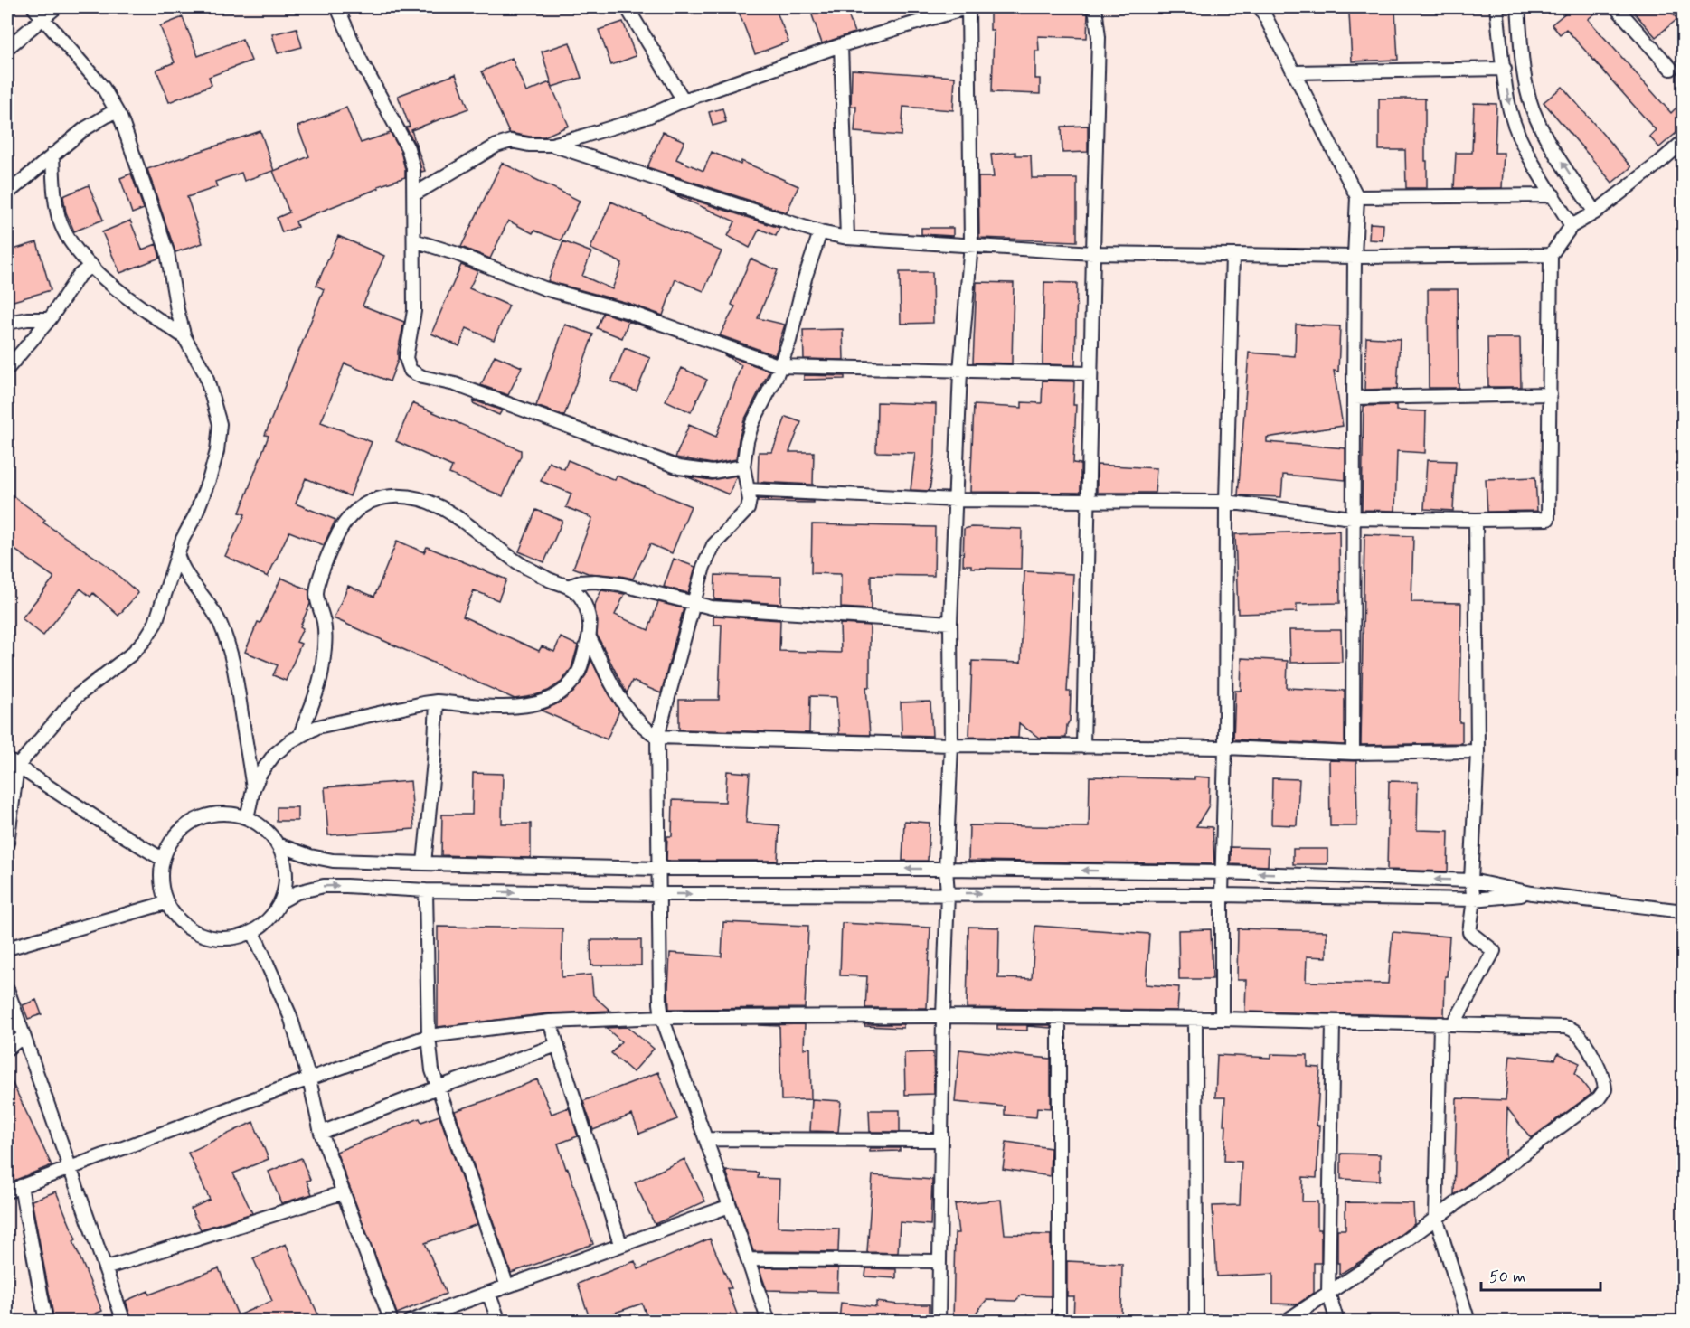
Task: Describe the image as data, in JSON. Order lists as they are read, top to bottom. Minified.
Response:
{"scale_bar":"50 m"}
